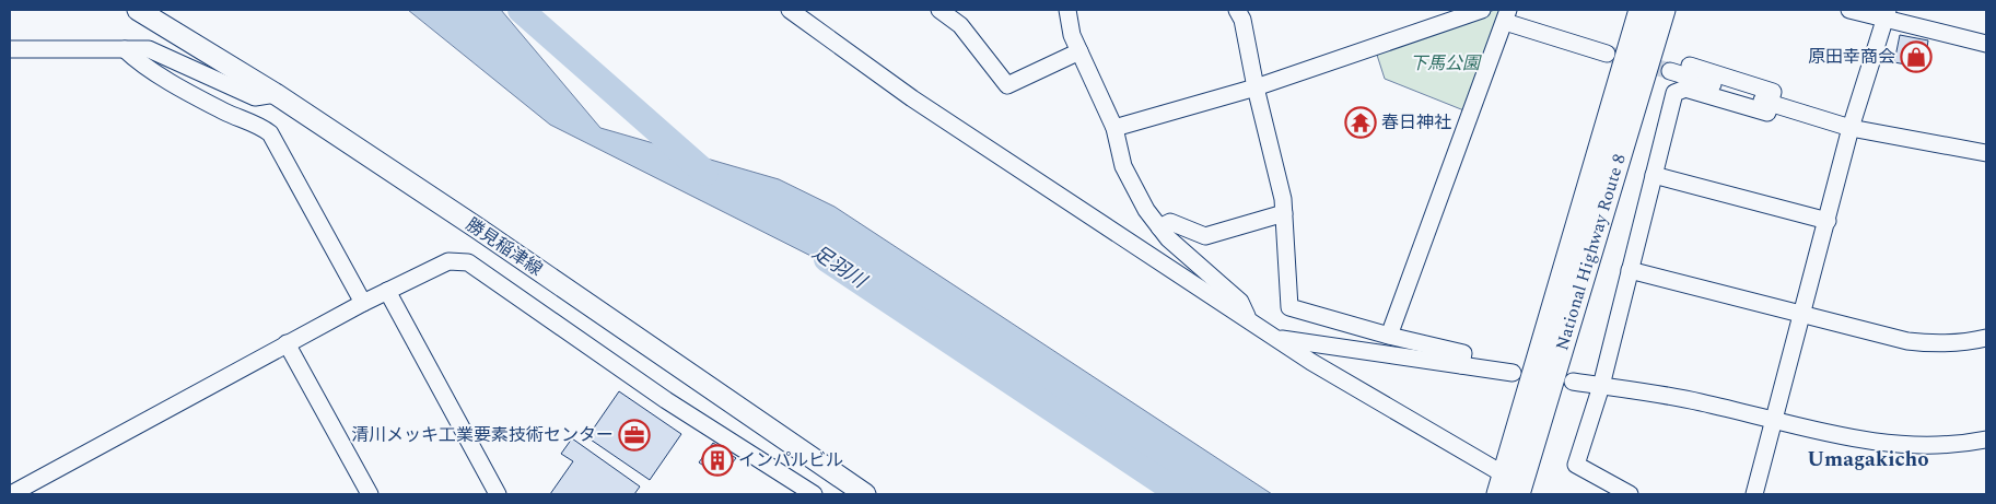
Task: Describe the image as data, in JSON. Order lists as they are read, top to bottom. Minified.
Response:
{"streets":{"highway":["National Highway Route 8"],"main road":["勝見稲津線"]},"districts":["Umagakicho"],"water":["足羽川"],"parks":["下馬公園"],"places":{"shop":["原田幸商会"],"temple":["春日神社"],"office":["清川メッキ工業要素技術センター"],"building":["インパルビル"]}}
